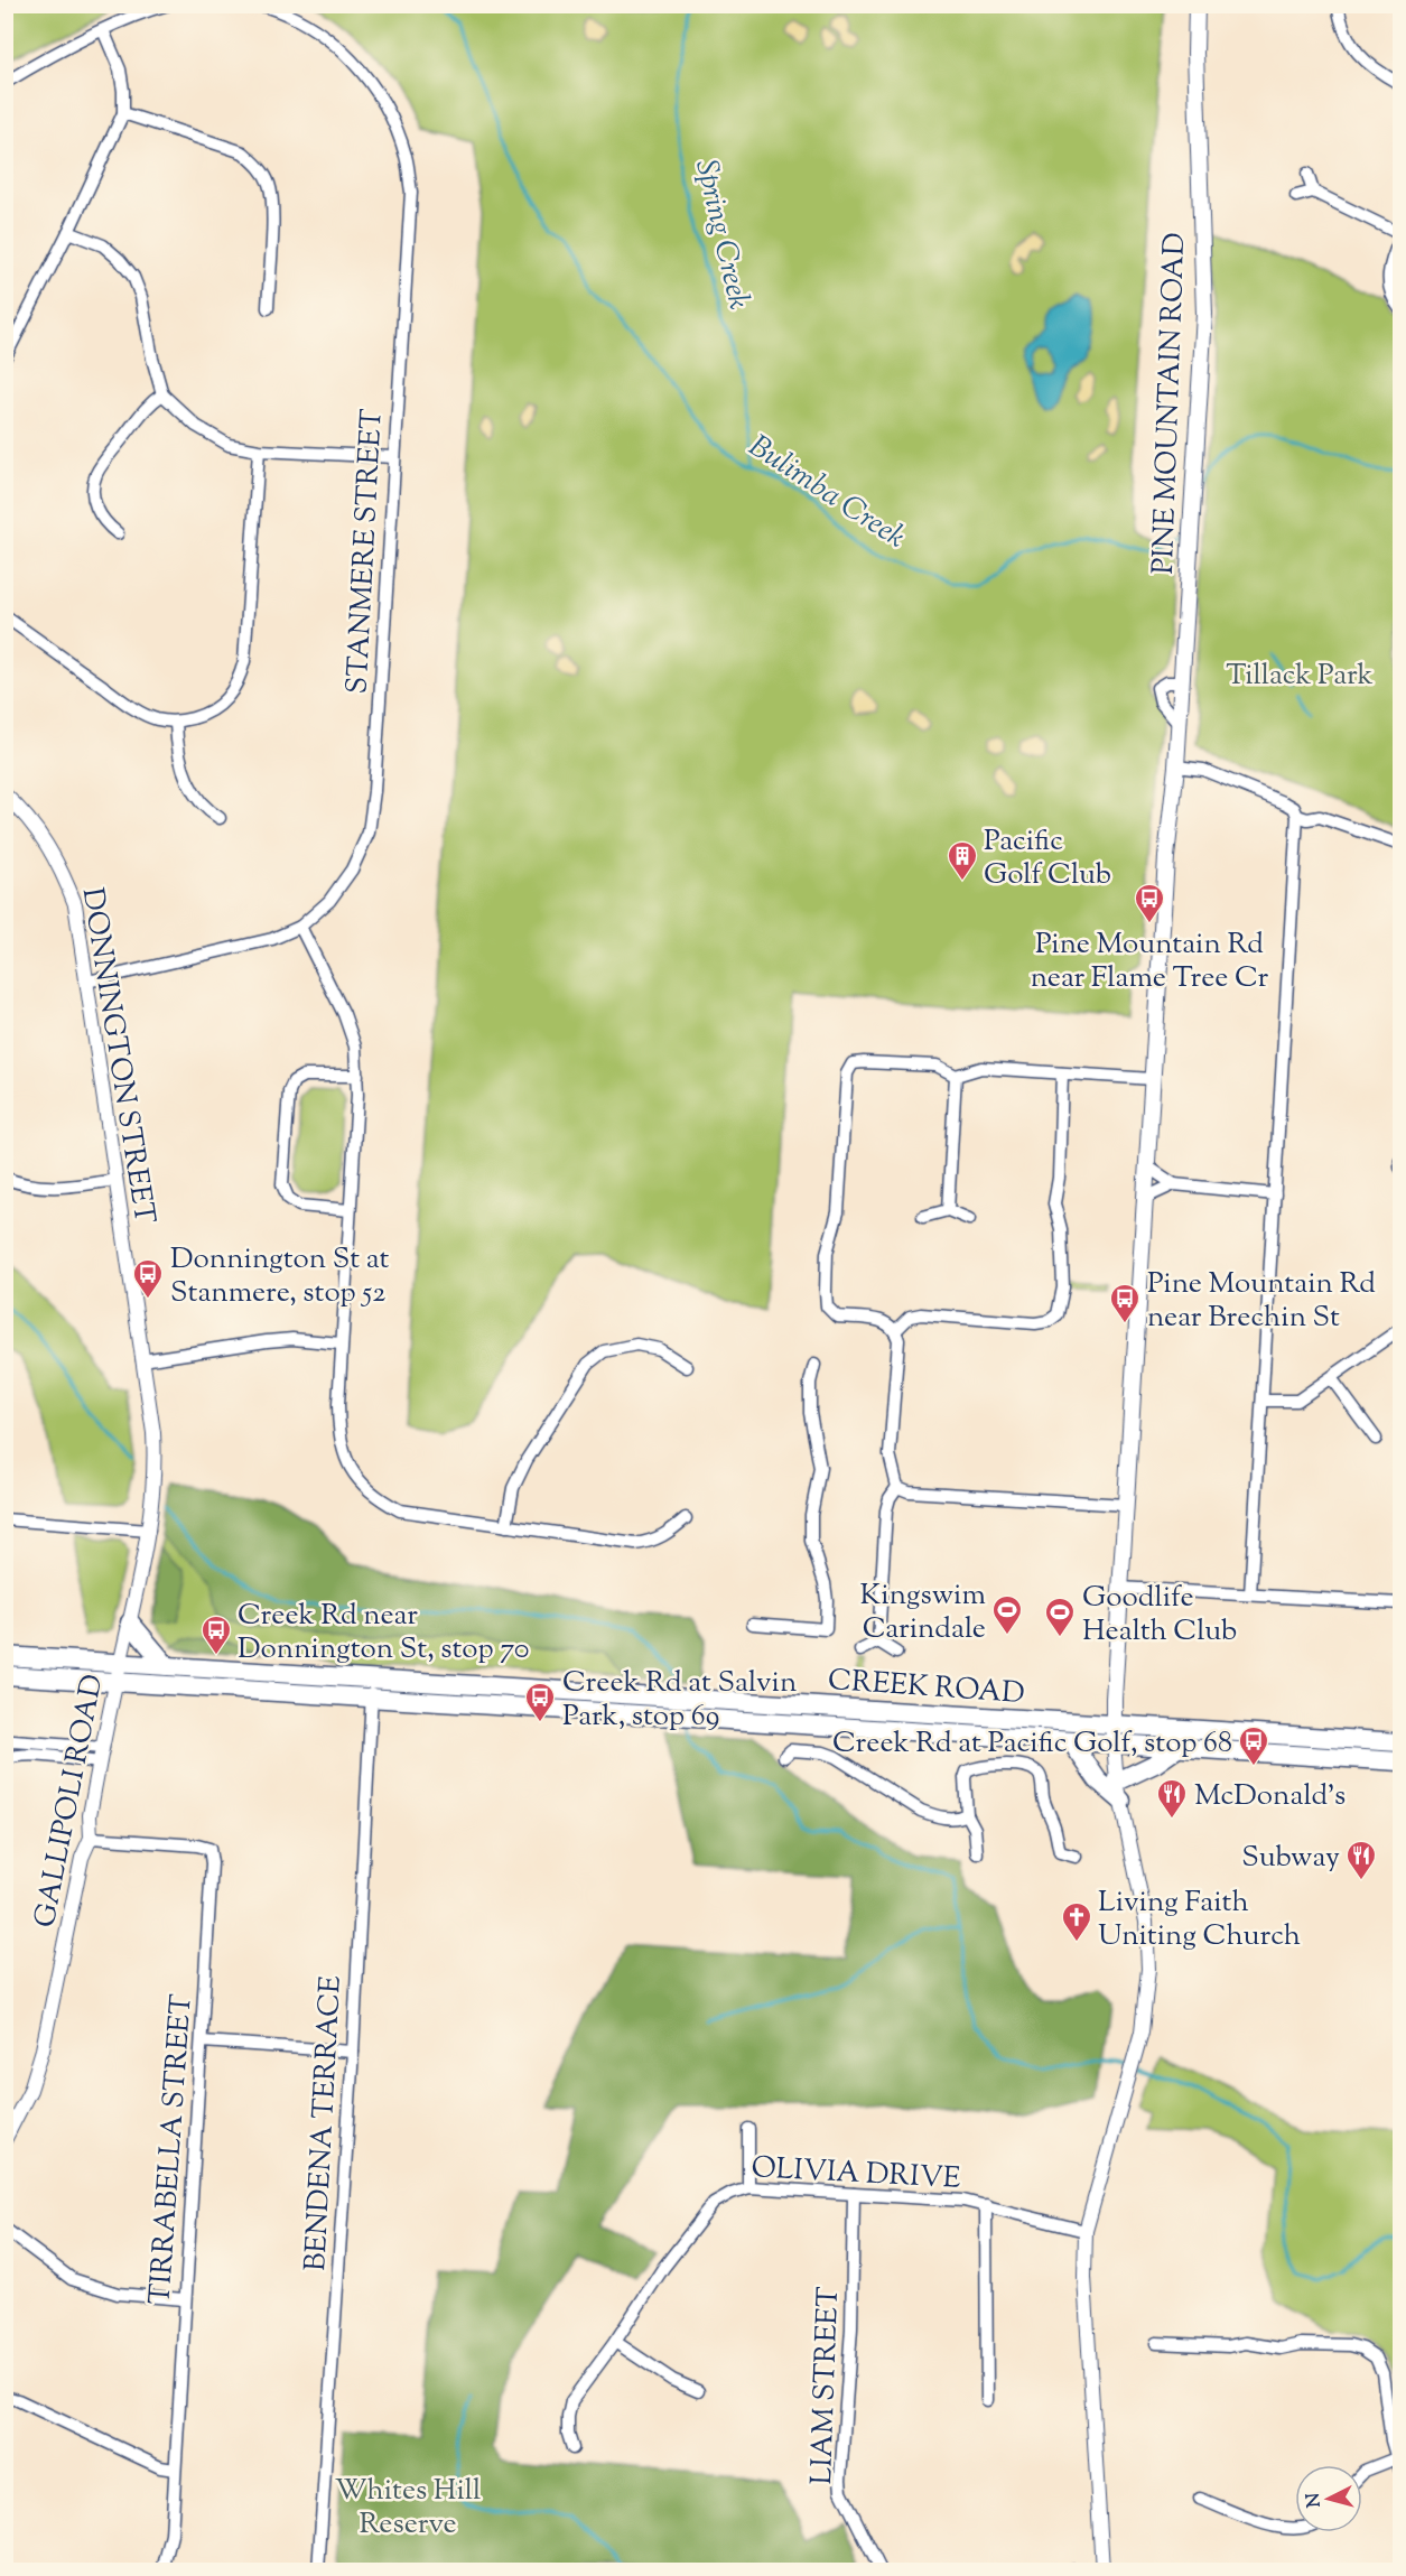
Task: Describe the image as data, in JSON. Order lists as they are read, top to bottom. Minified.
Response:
{"streets":{"main road":["PINE MOUNTAIN ROAD","CREEK ROAD"],"street":["STANMERE STREET","DONNINGTON STREET","GALLIPOLI ROAD","BENDENA TERRACE","TIRRABELLA STREET","OLIVIA DRIVE","LIAM STREET"]},"crossings":[["PINE MOUNTAIN ROAD","CREEK ROAD"],["PINE MOUNTAIN ROAD","OLIVIA DRIVE"],["STANMERE STREET","DONNINGTON STREET"],["DONNINGTON STREET","CREEK ROAD"],["DONNINGTON STREET","GALLIPOLI ROAD"],["CREEK ROAD","GALLIPOLI ROAD"],["CREEK ROAD","BENDENA TERRACE"],["GALLIPOLI ROAD","TIRRABELLA STREET"],["OLIVIA DRIVE","LIAM STREET"]],"water":["Spring Creek","Bulimba Creek"],"parks":["Tillack Park","Whites Hill Reserve"],"places":{"building":["Pacific Golf Club"],"bus stop":["Pine Mountain Rd near Flame Tree Cr","Donnington St at Stanmere, stop 52","Pine Mountain Rd near Brechin St","Creek Rd near Donnington St, stop 70","Creek Rd at Salvin Park, stop 69","Creek Rd at Pacific Golf, stop 68"],"sports":["Kingswim Carindale","Goodlife Health Club"],"restaurant":["McDonald's","Subway"],"church":["Living Faith Uniting Church"]},"north":"left"}
